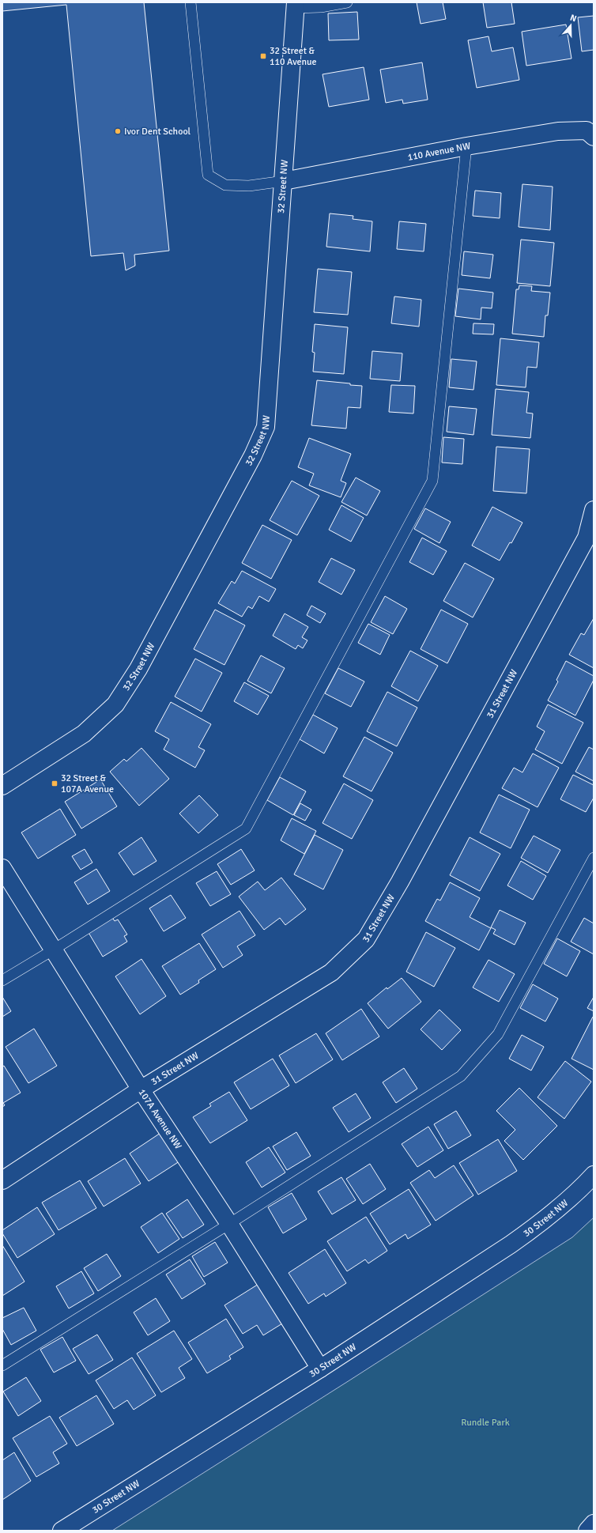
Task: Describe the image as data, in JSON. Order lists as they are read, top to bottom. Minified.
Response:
{"streets":{"street":["110 Avenue NW","32 Street NW","31 Street NW","107A Avenue NW","30 Street NW"]},"crossings":[["110 Avenue NW","32 Street NW"],["31 Street NW","107A Avenue NW"],["107A Avenue NW","30 Street NW"]],"parks":["Rundle Park"],"places":{"transit":["32 Street & 110 Avenue","32 Street & 107A Avenue"],"other":["Ivor Dent School"]},"north":"top"}
